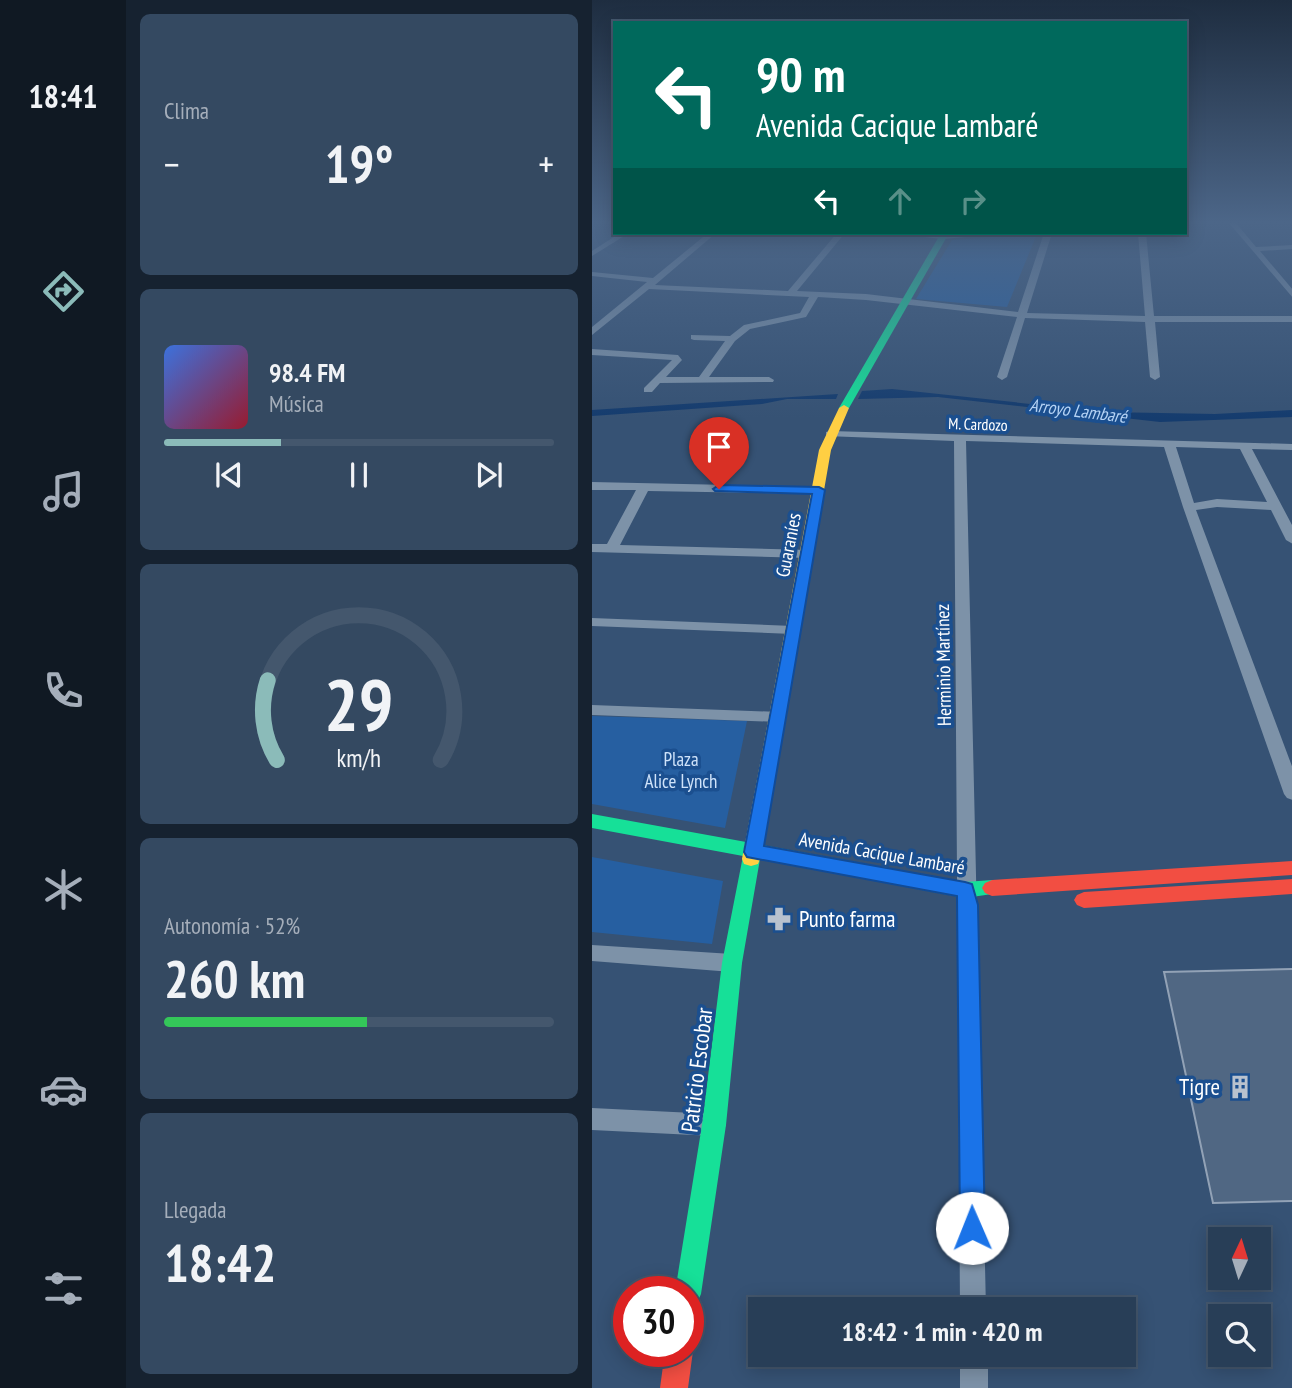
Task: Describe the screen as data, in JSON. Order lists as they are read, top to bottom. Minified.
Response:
{"streets":{"street":["M. Cardozo","Guaraníes","Herminio Martínez","Avenida Cacique Lambaré","Patricio Escobar"]},"crossings":[["M. Cardozo","Guaraníes"],["M. Cardozo","Herminio Martínez"],["Guaraníes","Avenida Cacique Lambaré"],["Guaraníes","Patricio Escobar"],["Herminio Martínez","Avenida Cacique Lambaré"],["Avenida Cacique Lambaré","Patricio Escobar"]],"water":["Arroyo Lambaré"],"parks":["Plaza Alice Lynch"],"places":{"pharmacy":["Punto farma"],"building":["Tigre"]},"north":"top","page":{"tabs":"18:41","tile":["Clima",["Autonomía · 52%","260 km"],["Llegada","18:42"]],"turn":["90 m","Avenida Cacique Lambaré"],"heat":["−","19°","+"],"song":["98.4 FM","Música"],"limit":"30","trip":"18:42 · 1 min · 420 m","gauge":["29","km/h"]}}
